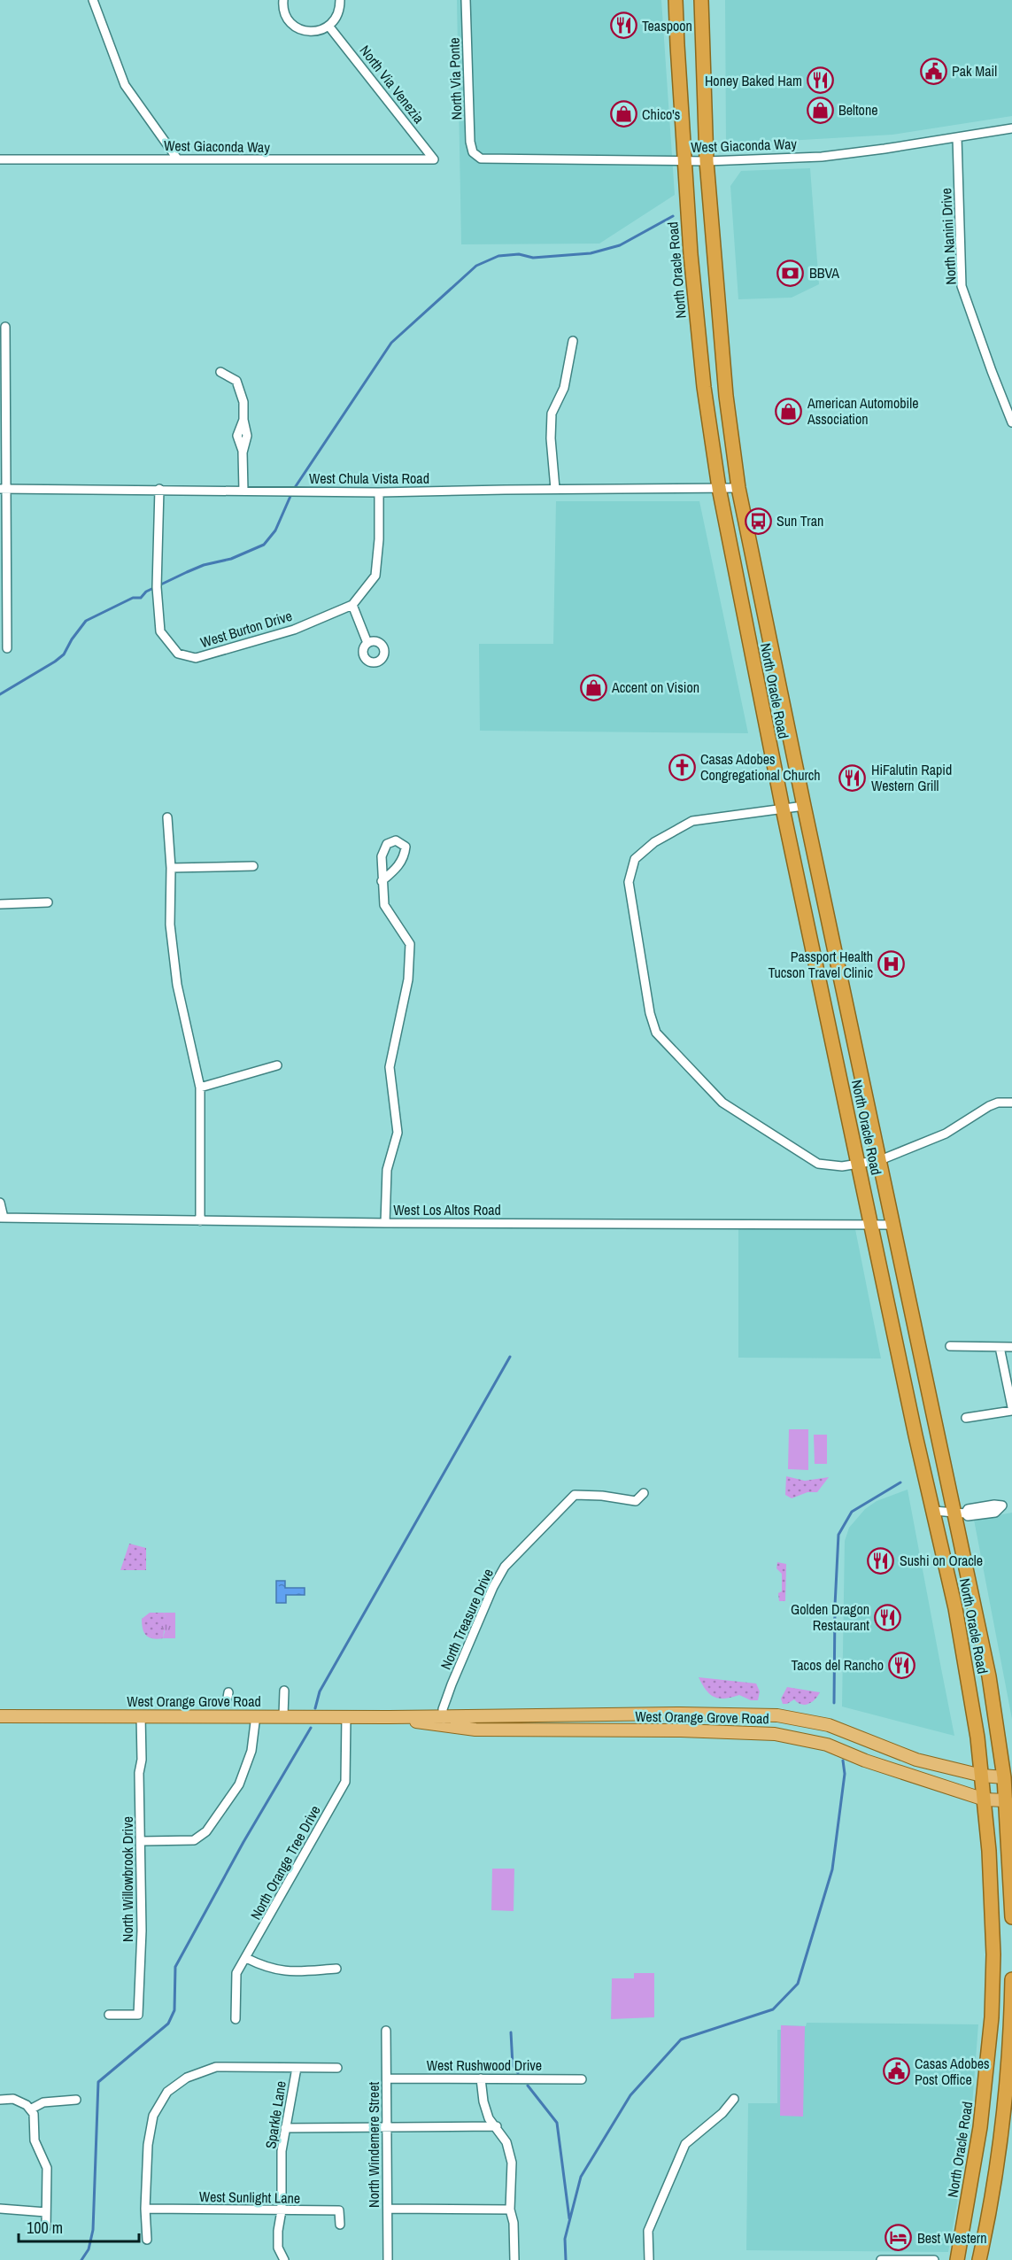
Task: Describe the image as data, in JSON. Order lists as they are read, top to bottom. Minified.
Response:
{"streets":{"highway":["North Oracle Road"],"main road":["West Orange Grove Road"],"street":["North Via Ponte","North Via Venezia","West Giaconda Way","North Nanini Drive","West Chula Vista Road","West Burton Drive","West Los Altos Road","North Treasure Drive","North Orange Tree Drive","North Willowbrook Drive","West Rushwood Drive","Sparkle Lane","North Windemere Street","West Sunlight Lane"]},"crossings":[["North Via Ponte","West Giaconda Way"],["North Via Venezia","West Giaconda Way"],["West Giaconda Way","North Nanini Drive"],["West Giaconda Way","North Oracle Road"],["North Oracle Road","West Chula Vista Road"],["North Oracle Road","West Los Altos Road"],["North Oracle Road","West Orange Grove Road"],["West Chula Vista Road","West Burton Drive"],["North Treasure Drive","West Orange Grove Road"],["West Orange Grove Road","North Orange Tree Drive"],["West Orange Grove Road","North Willowbrook Drive"],["West Rushwood Drive","North Windemere Street"],["Sparkle Lane","West Sunlight Lane"]],"places":{"restaurant":["Teaspoon","Honey Baked Ham","HiFalutin Rapid Western Grill","Sushi on Oracle","Golden Dragon Restaurant","Tacos del Rancho"],"public building":["Pak Mail","Casas Adobes Post Office"],"shop":["Beltone","Chico's","American Automobile Association","Accent on Vision"],"bank":["BBVA"],"bus stop":["Sun Tran"],"church":["Casas Adobes Congregational Church"],"hospital":["Passport Health Tucson Travel Clinic"],"hotel":["Best Western"]},"scale_bar":"100 m"}
